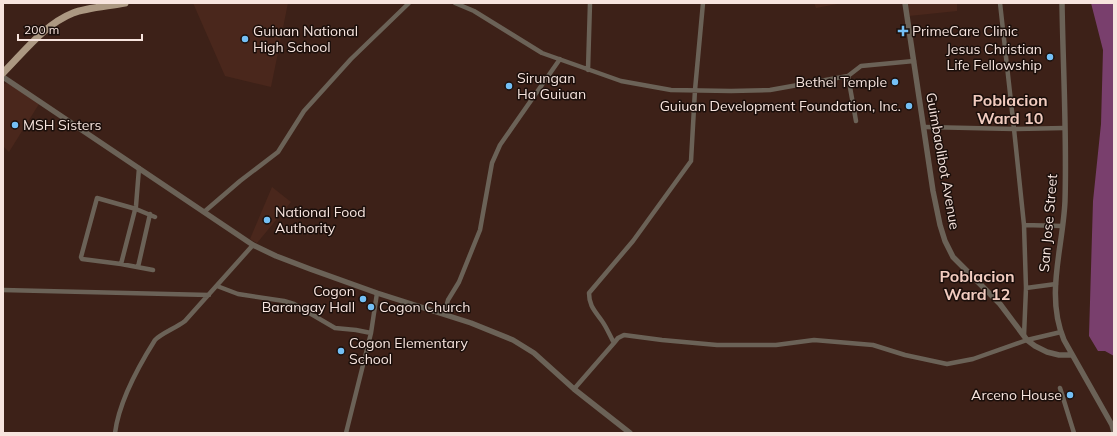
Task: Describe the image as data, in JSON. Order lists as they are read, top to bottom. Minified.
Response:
{"streets":{"street":["Guimbaolibot Avenue","San Jose Street"]},"crossings":[["Guimbaolibot Avenue","San Jose Street"]],"districts":["Poblacion Ward 10","Poblacion Ward 12"],"places":{"health":["PrimeCare Clinic"],"other":["Guiuan National High School","Jesus Christian Life Fellowship","Bethel Temple","Sirungan Ha Guiuan","Guiuan Development Foundation, Inc.","MSH Sisters","National Food Authority","Cogon Barangay Hall","Cogon Church","Cogon Elementary School","Arceno House"]},"scale_bar":"200 m"}
